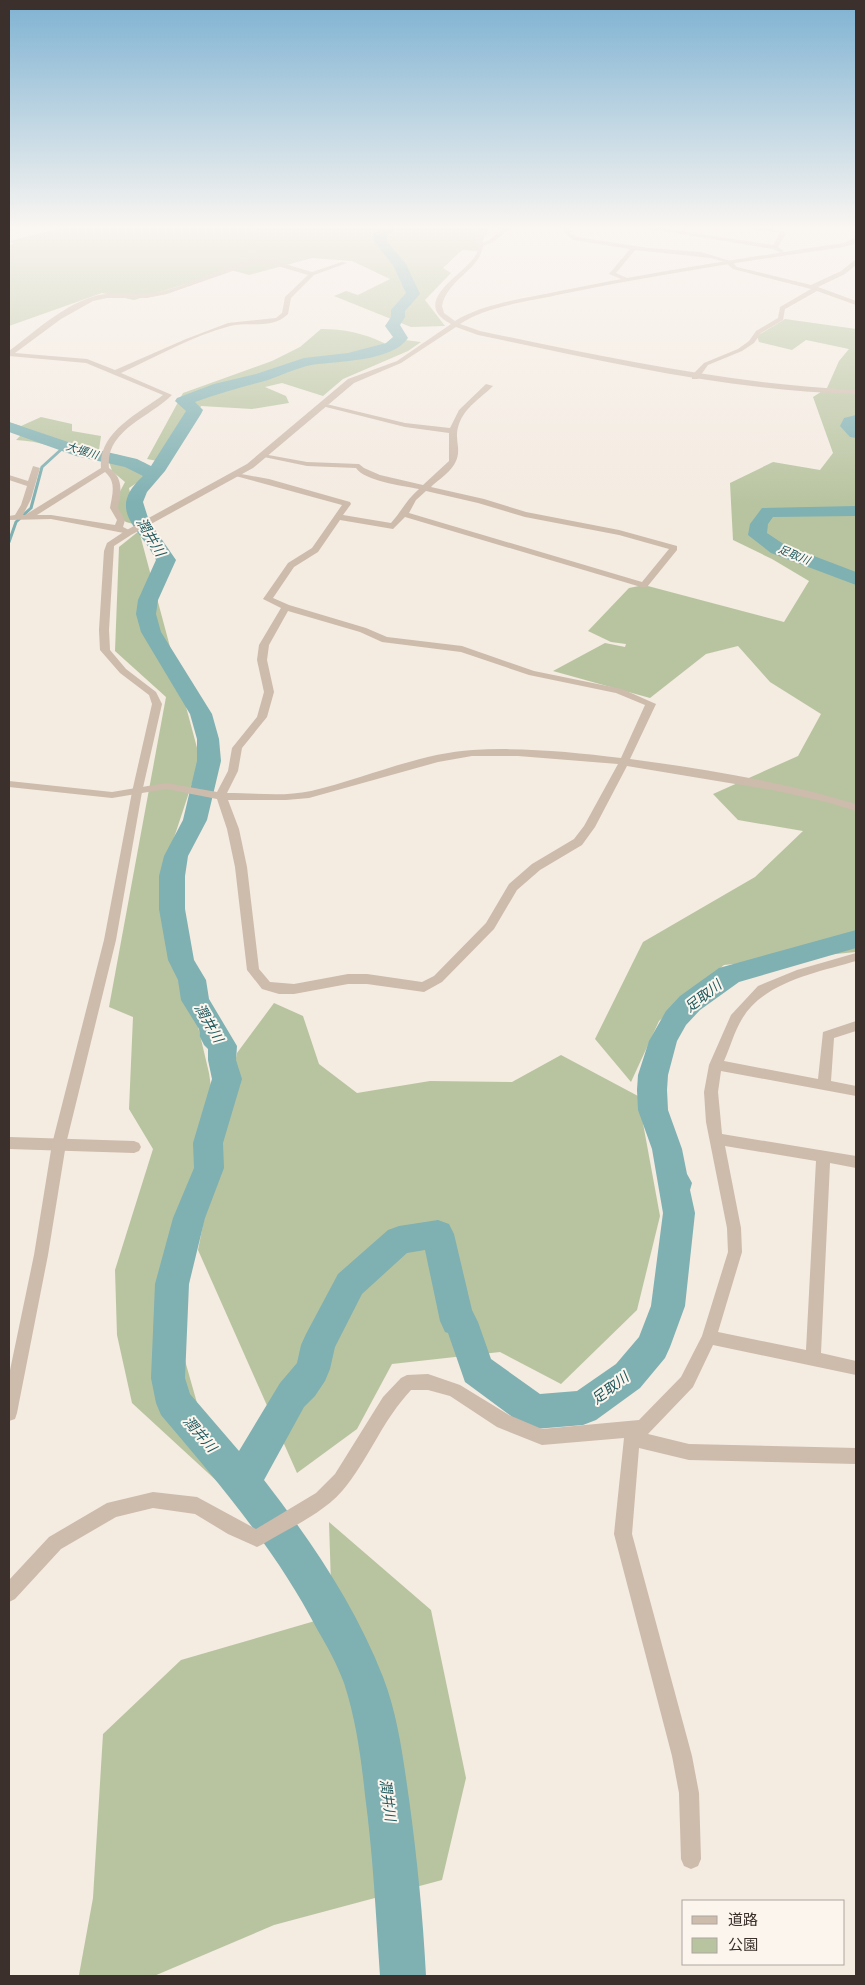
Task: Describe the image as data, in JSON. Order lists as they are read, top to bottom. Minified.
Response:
{"water":["大堰川","潤井川","足取川"],"legend":["道路","公園"]}
